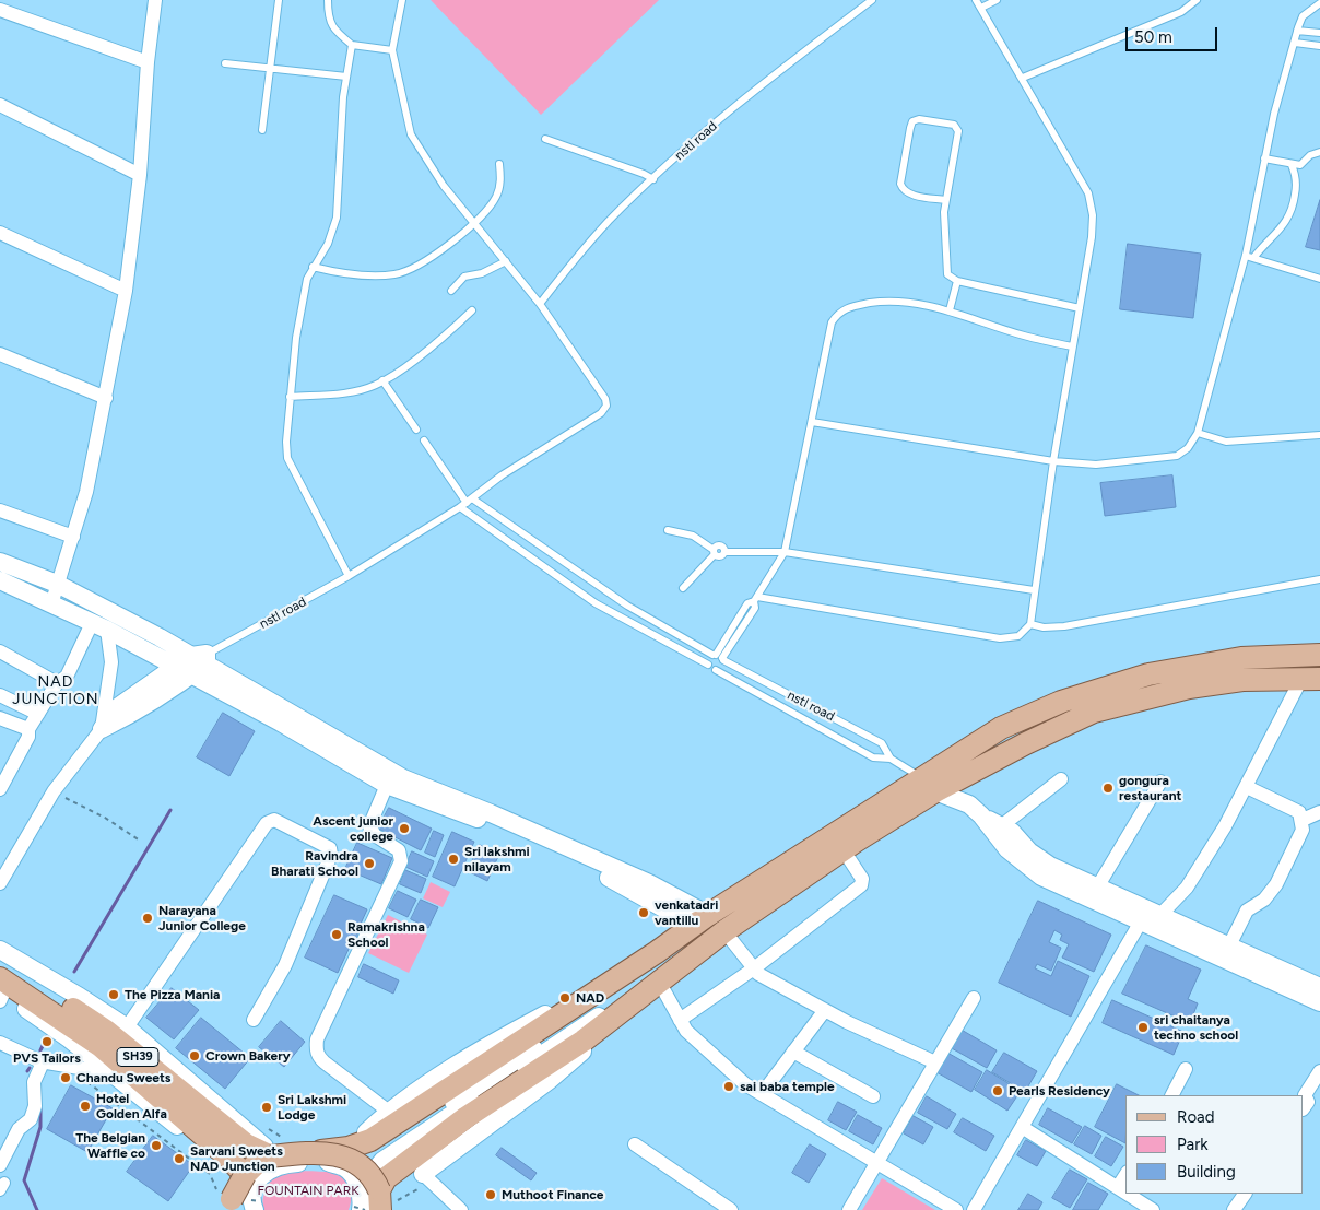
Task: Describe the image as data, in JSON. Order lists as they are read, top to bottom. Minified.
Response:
{"streets":{"main road":["SH39"],"street":["nstl road"]},"districts":["NAD JUNCTION"],"parks":["FOUNTAIN PARK"],"places":["gongura restaurant","Ascent junior college","Sri lakshmi nilayam","Ravindra Bharati School","venkatadri vantillu","Narayana Junior College","Ramakrishna School","The Pizza Mania","NAD","sri chaitanya techno school","PVS Tailors","Crown Bakery","Chandu Sweets","sai baba temple","Pearls Residency","Hotel Golden Alfa","Sri Lakshmi Lodge","The Belgian Waffle co","Sarvani Sweets NAD Junction","Muthoot Finance"],"legend":["Road","Park","Building"],"scale_bar":"50 m"}
